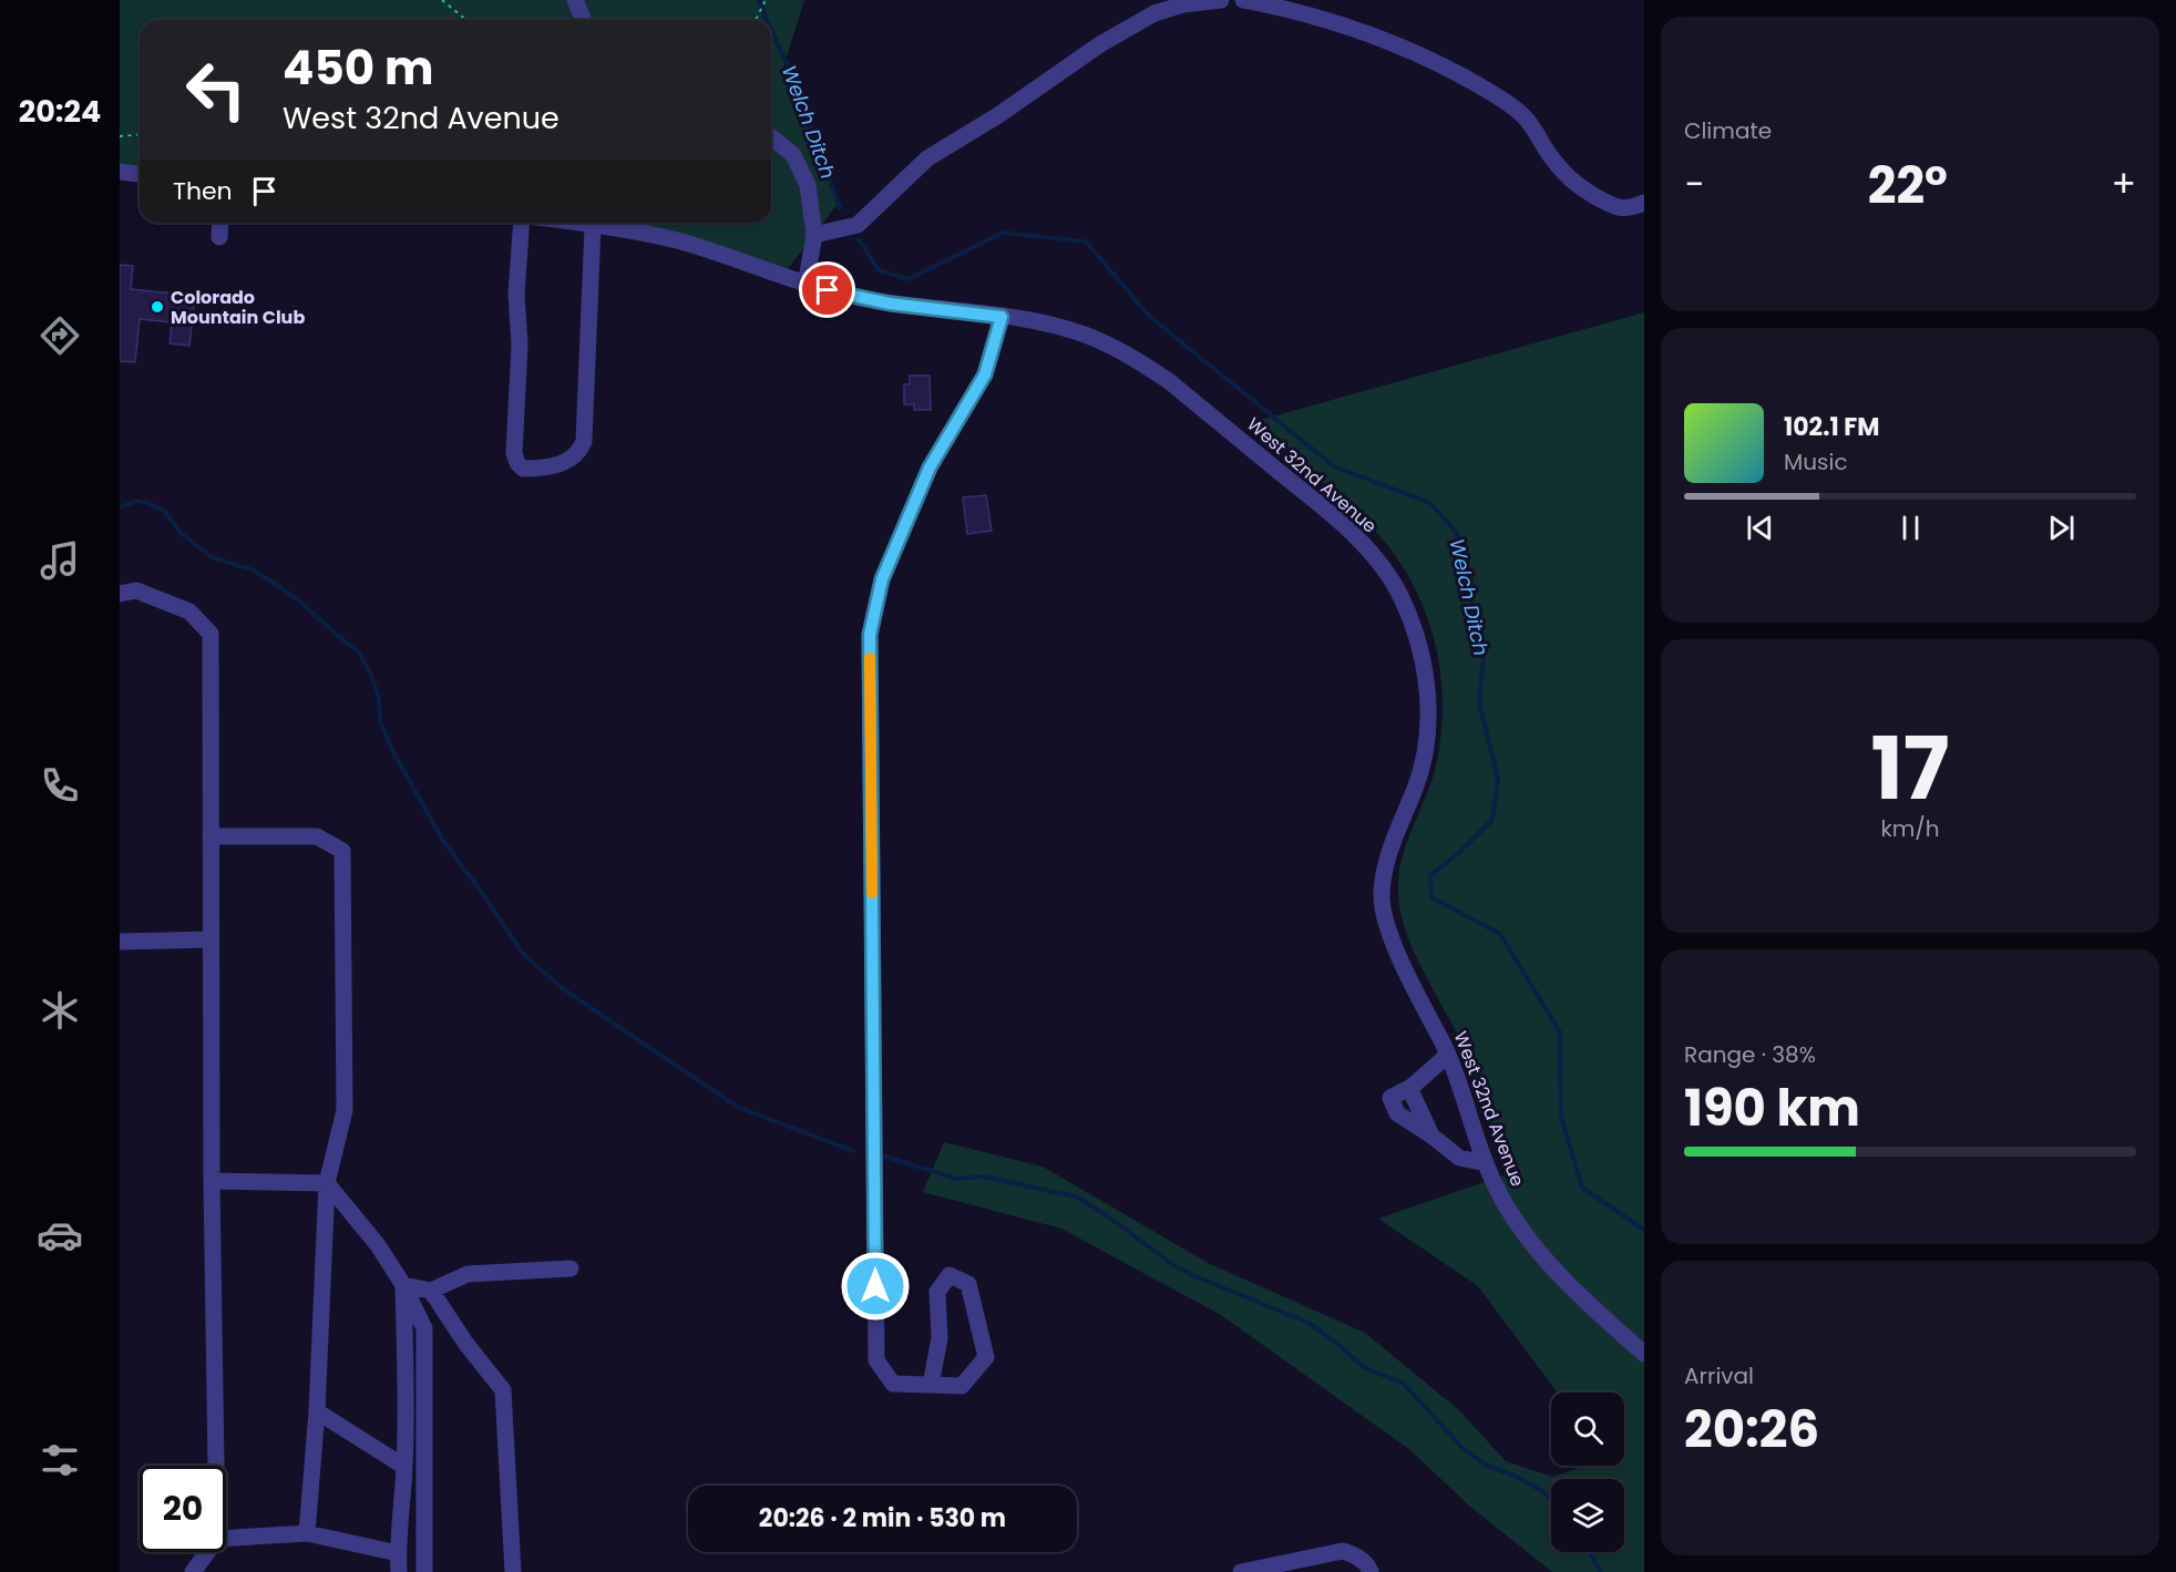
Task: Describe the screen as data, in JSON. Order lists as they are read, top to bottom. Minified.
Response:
{"streets":{"street":["West 32nd Avenue"]},"water":["Welch Ditch"],"places":["Colorado Mountain Club"],"page":{"tabs":"20:24","tile":["Climate",["17","km/h"],["Range · 38%","190 km"],["Arrival","20:26"]],"turn":["450 m","West 32nd Avenue"],"heat":["−","22°","+"],"then":"Then","song":["102.1 FM","Music"],"limit":"20","trip":"20:26 · 2 min · 530 m"}}
